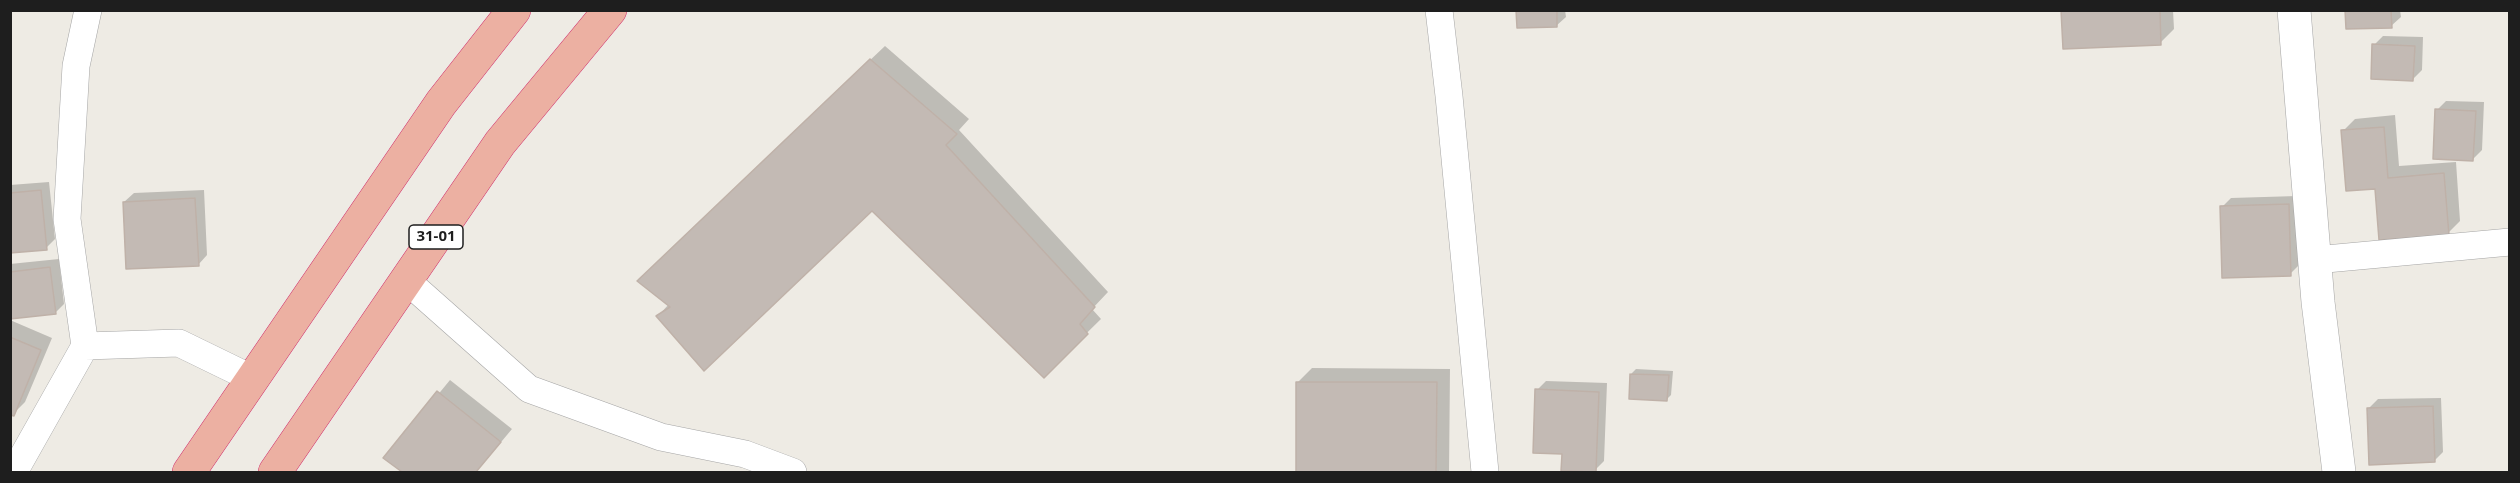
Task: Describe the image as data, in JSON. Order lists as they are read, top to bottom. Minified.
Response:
{"streets":{"highway":["31-01"]}}
